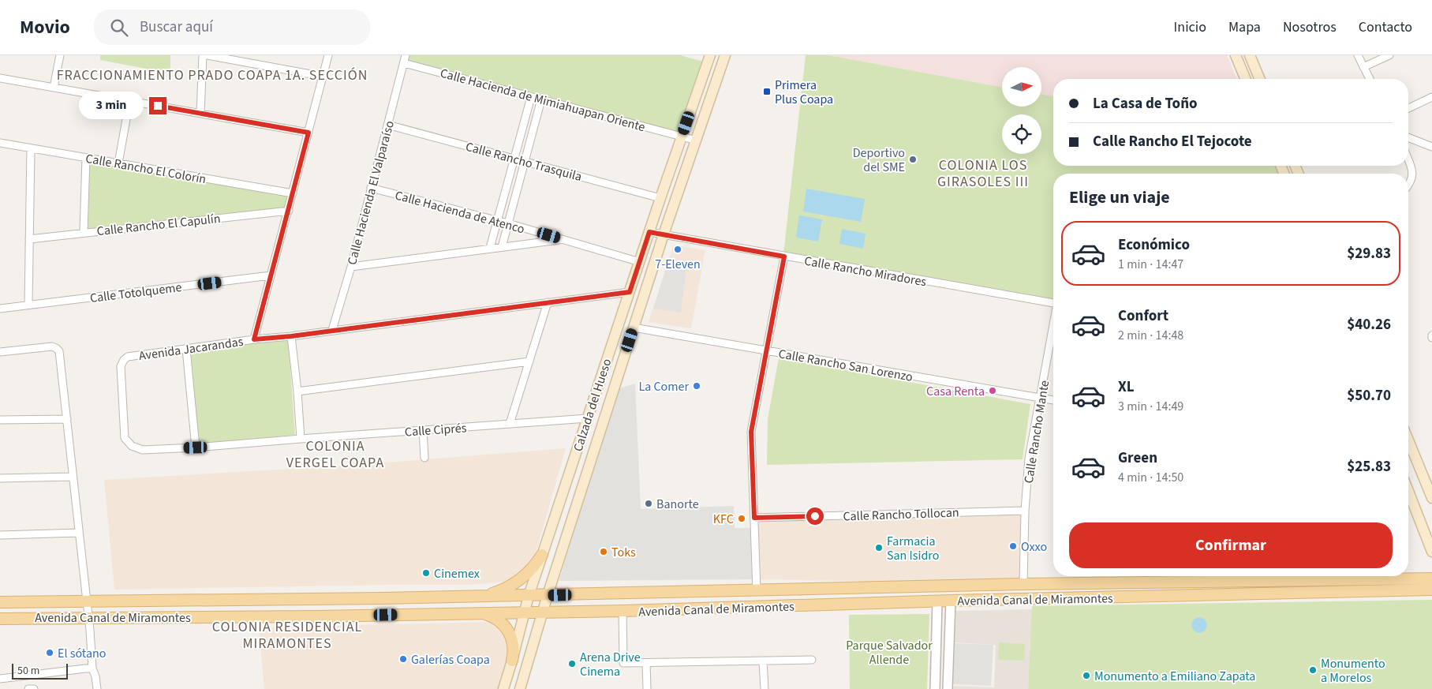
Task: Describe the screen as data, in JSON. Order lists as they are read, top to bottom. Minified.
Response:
{"streets":{"main road":["Calzada del Hueso","Avenida Canal de Miramontes"],"street":["Calle Hacienda de Mimiahuapan Oriente","Calle Rancho Trasquila","Calle Rancho El Colorín","Calle Hacienda El Valparaíso","Calle Hacienda de Atenco","Calle Rancho El Capulín","Calle Rancho Miradores","Calle Totolqueme","Avenida Jacarandas","Calle Rancho San Lorenzo","Calle Ciprés","Calle Rancho Mante","Calle Rancho Tollocan"]},"crossings":[["Calle Hacienda de Mimiahuapan Oriente","Calle Hacienda El Valparaíso"],["Calle Hacienda de Mimiahuapan Oriente","Calzada del Hueso"],["Calle Rancho Trasquila","Calle Hacienda El Valparaíso"],["Calle Rancho Trasquila","Calzada del Hueso"],["Calle Hacienda El Valparaíso","Calle Hacienda de Atenco"],["Calle Hacienda El Valparaíso","Avenida Jacarandas"],["Calle Hacienda de Atenco","Calzada del Hueso"],["Calle Rancho Miradores","Calzada del Hueso"],["Avenida Jacarandas","Calzada del Hueso"],["Avenida Jacarandas","Calle Ciprés"],["Calle Rancho San Lorenzo","Calzada del Hueso"],["Calle Rancho San Lorenzo","Calle Rancho Mante"],["Calzada del Hueso","Calle Ciprés"],["Calzada del Hueso","Avenida Canal de Miramontes"],["Calle Rancho Mante","Calle Rancho Tollocan"],["Calle Rancho Mante","Avenida Canal de Miramontes"]],"districts":["FRACCIONAMIENTO PRADO COAPA 1A. SECCIÓN","COLONIA LOS GIRASOLES III","COLONIA VERGEL COAPA","COLONIA RESIDENCIAL MIRAMONTES"],"parks":["Parque Salvador Allende"],"places":{"transit":["Primera Plus Coapa"],"other":["Deportivo del SME","7-Eleven","La Comer","Casa Renta","Banorte","KFC","Oxxo","Farmacia San Isidro","Toks","Cinemex","El sótano","Galerías Coapa","Arena Drive Cinema","Monumento a Morelos","Monumento a Emiliano Zapata"]},"scale_bar":"50 m","north":"right","page":{"header":"Movio","search":"Buscar aquí","nav":["Inicio","Mapa","Nosotros","Contacto"],"banner":["La Casa de Toño","Calle Rancho El Tejocote"],"bubble":"3 min","heading":"Elige un viaje","list":[{"name":"Económico","note":"1 min · 14:47","value":"$29.83"},{"name":"Confort","note":"2 min · 14:48","value":"$40.26"},{"name":"XL","note":"3 min · 14:49","value":"$50.70"},{"name":"Green","note":"4 min · 14:50","value":"$25.83"}],"buttons":"Confirmar","scale":"50 m"}}
